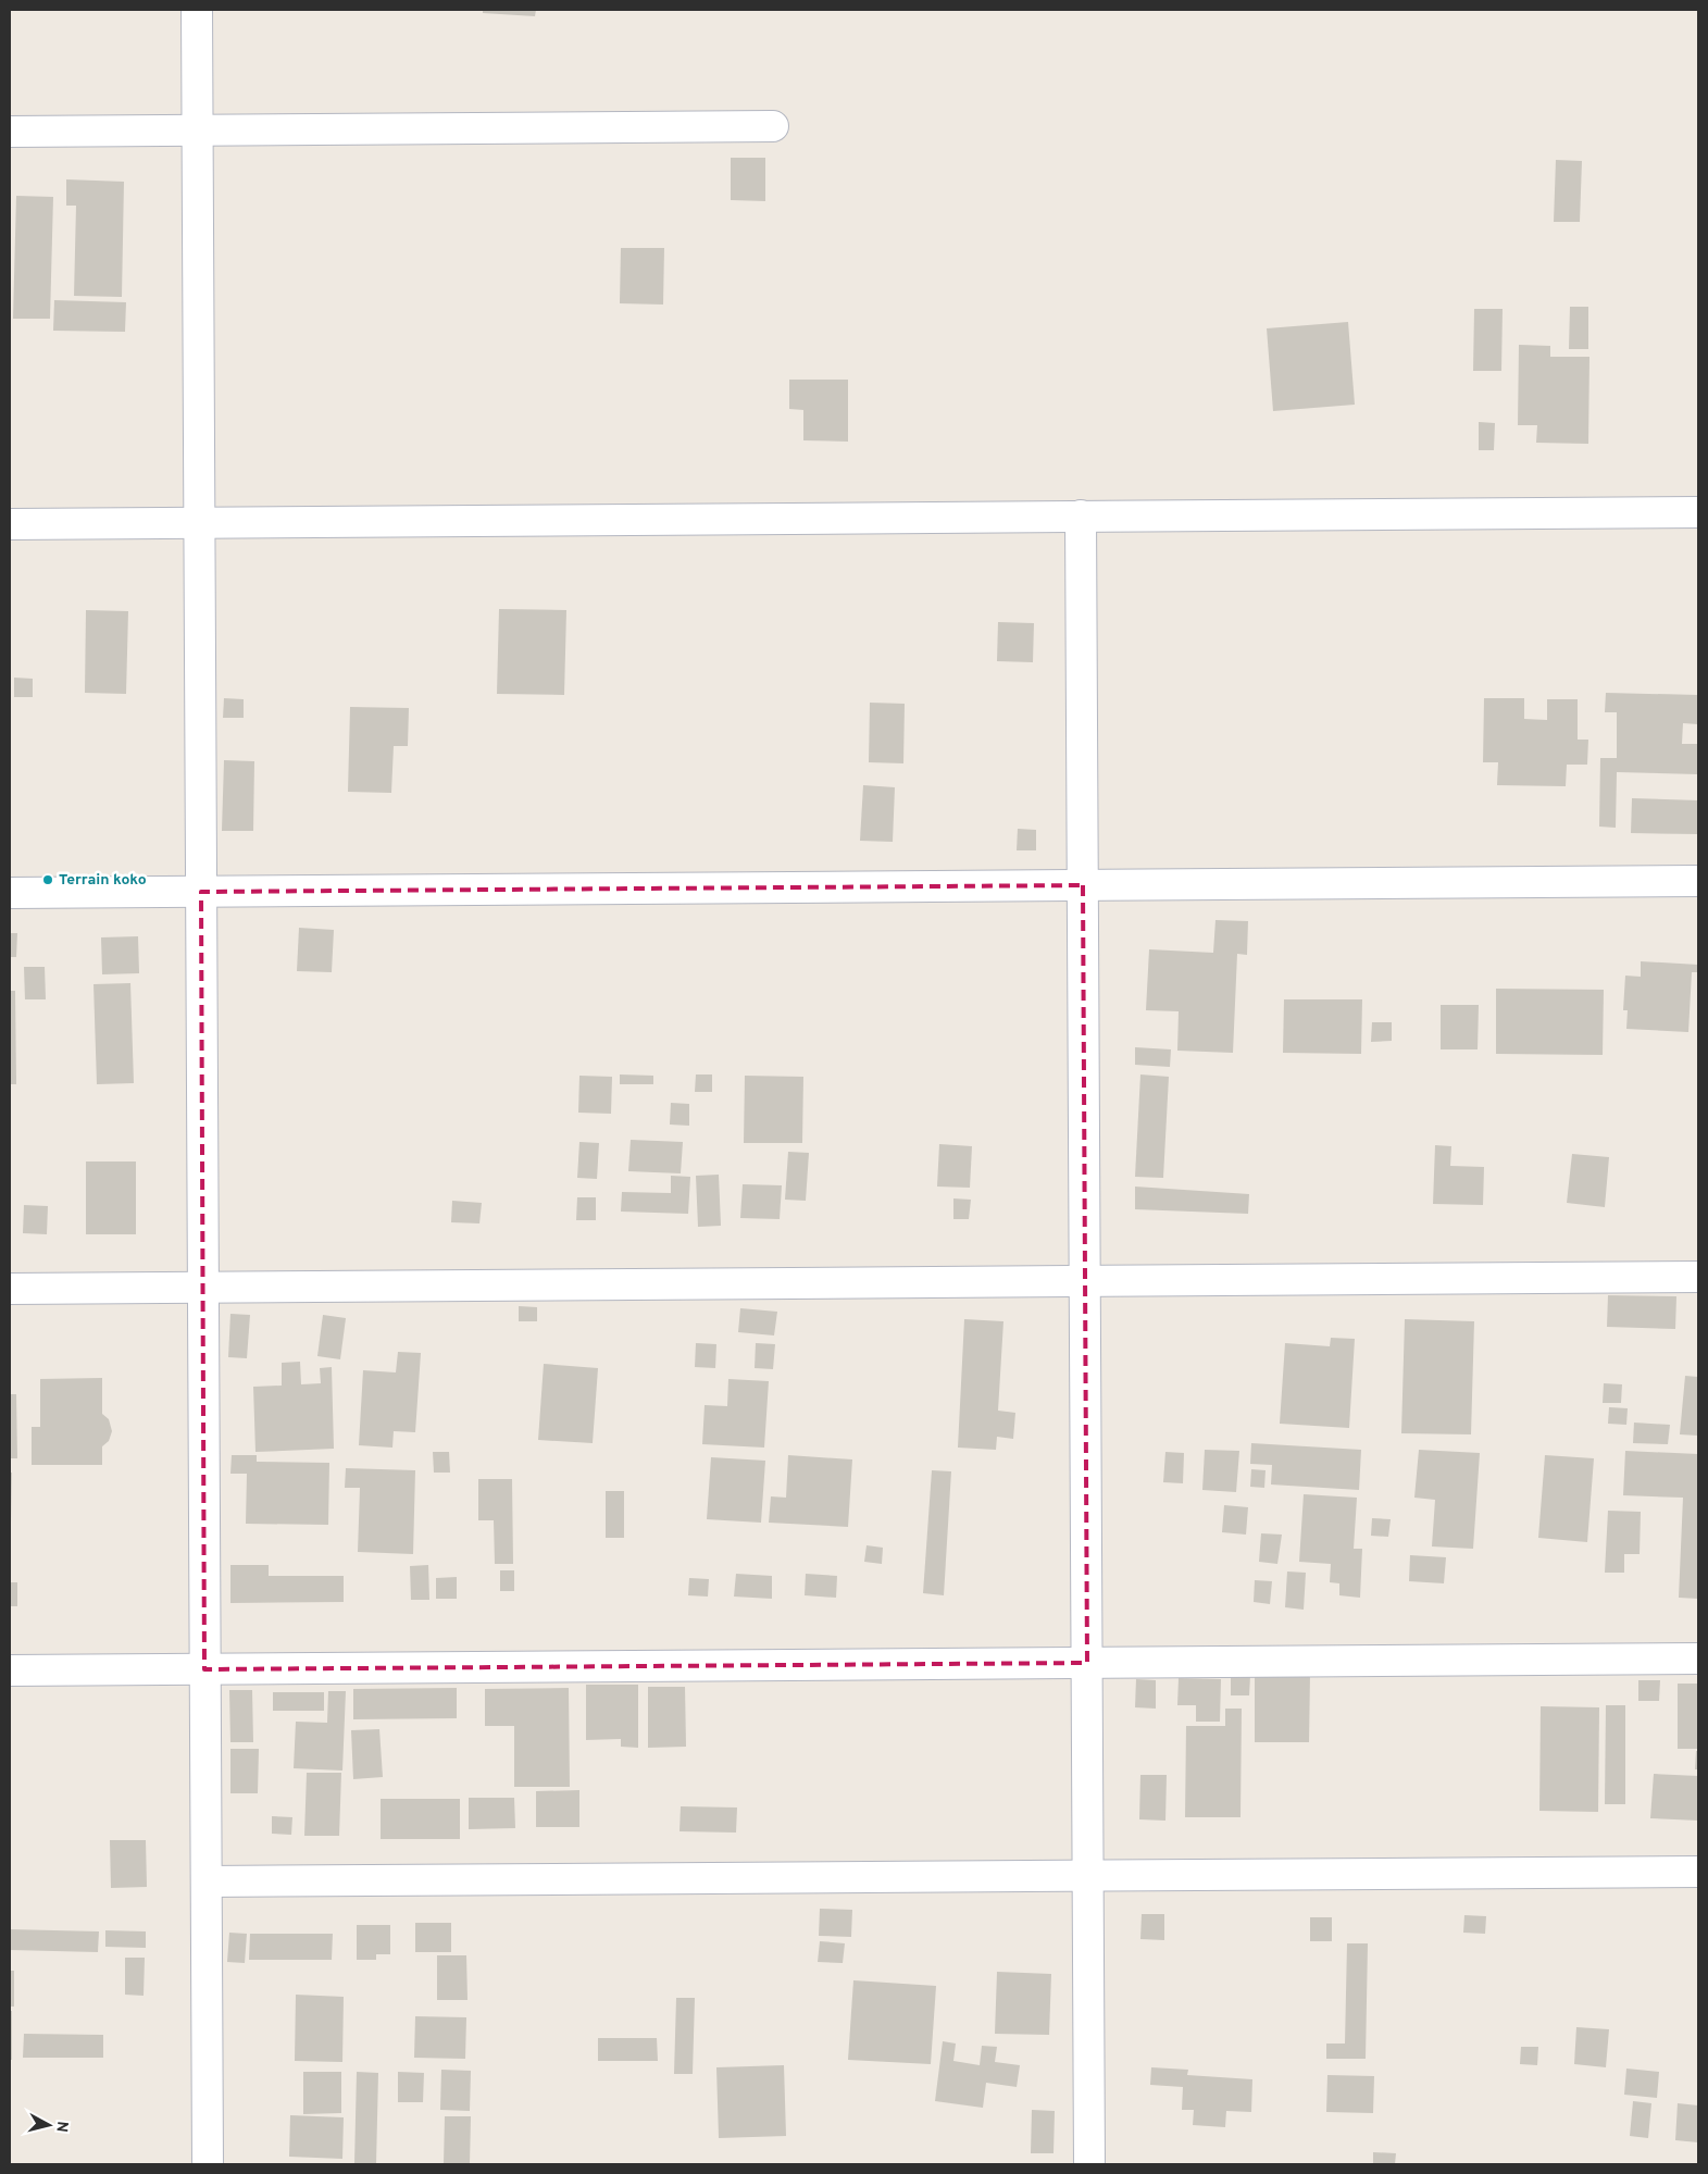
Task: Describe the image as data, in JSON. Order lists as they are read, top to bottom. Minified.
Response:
{"places":["Terrain koko"],"north":"right"}
